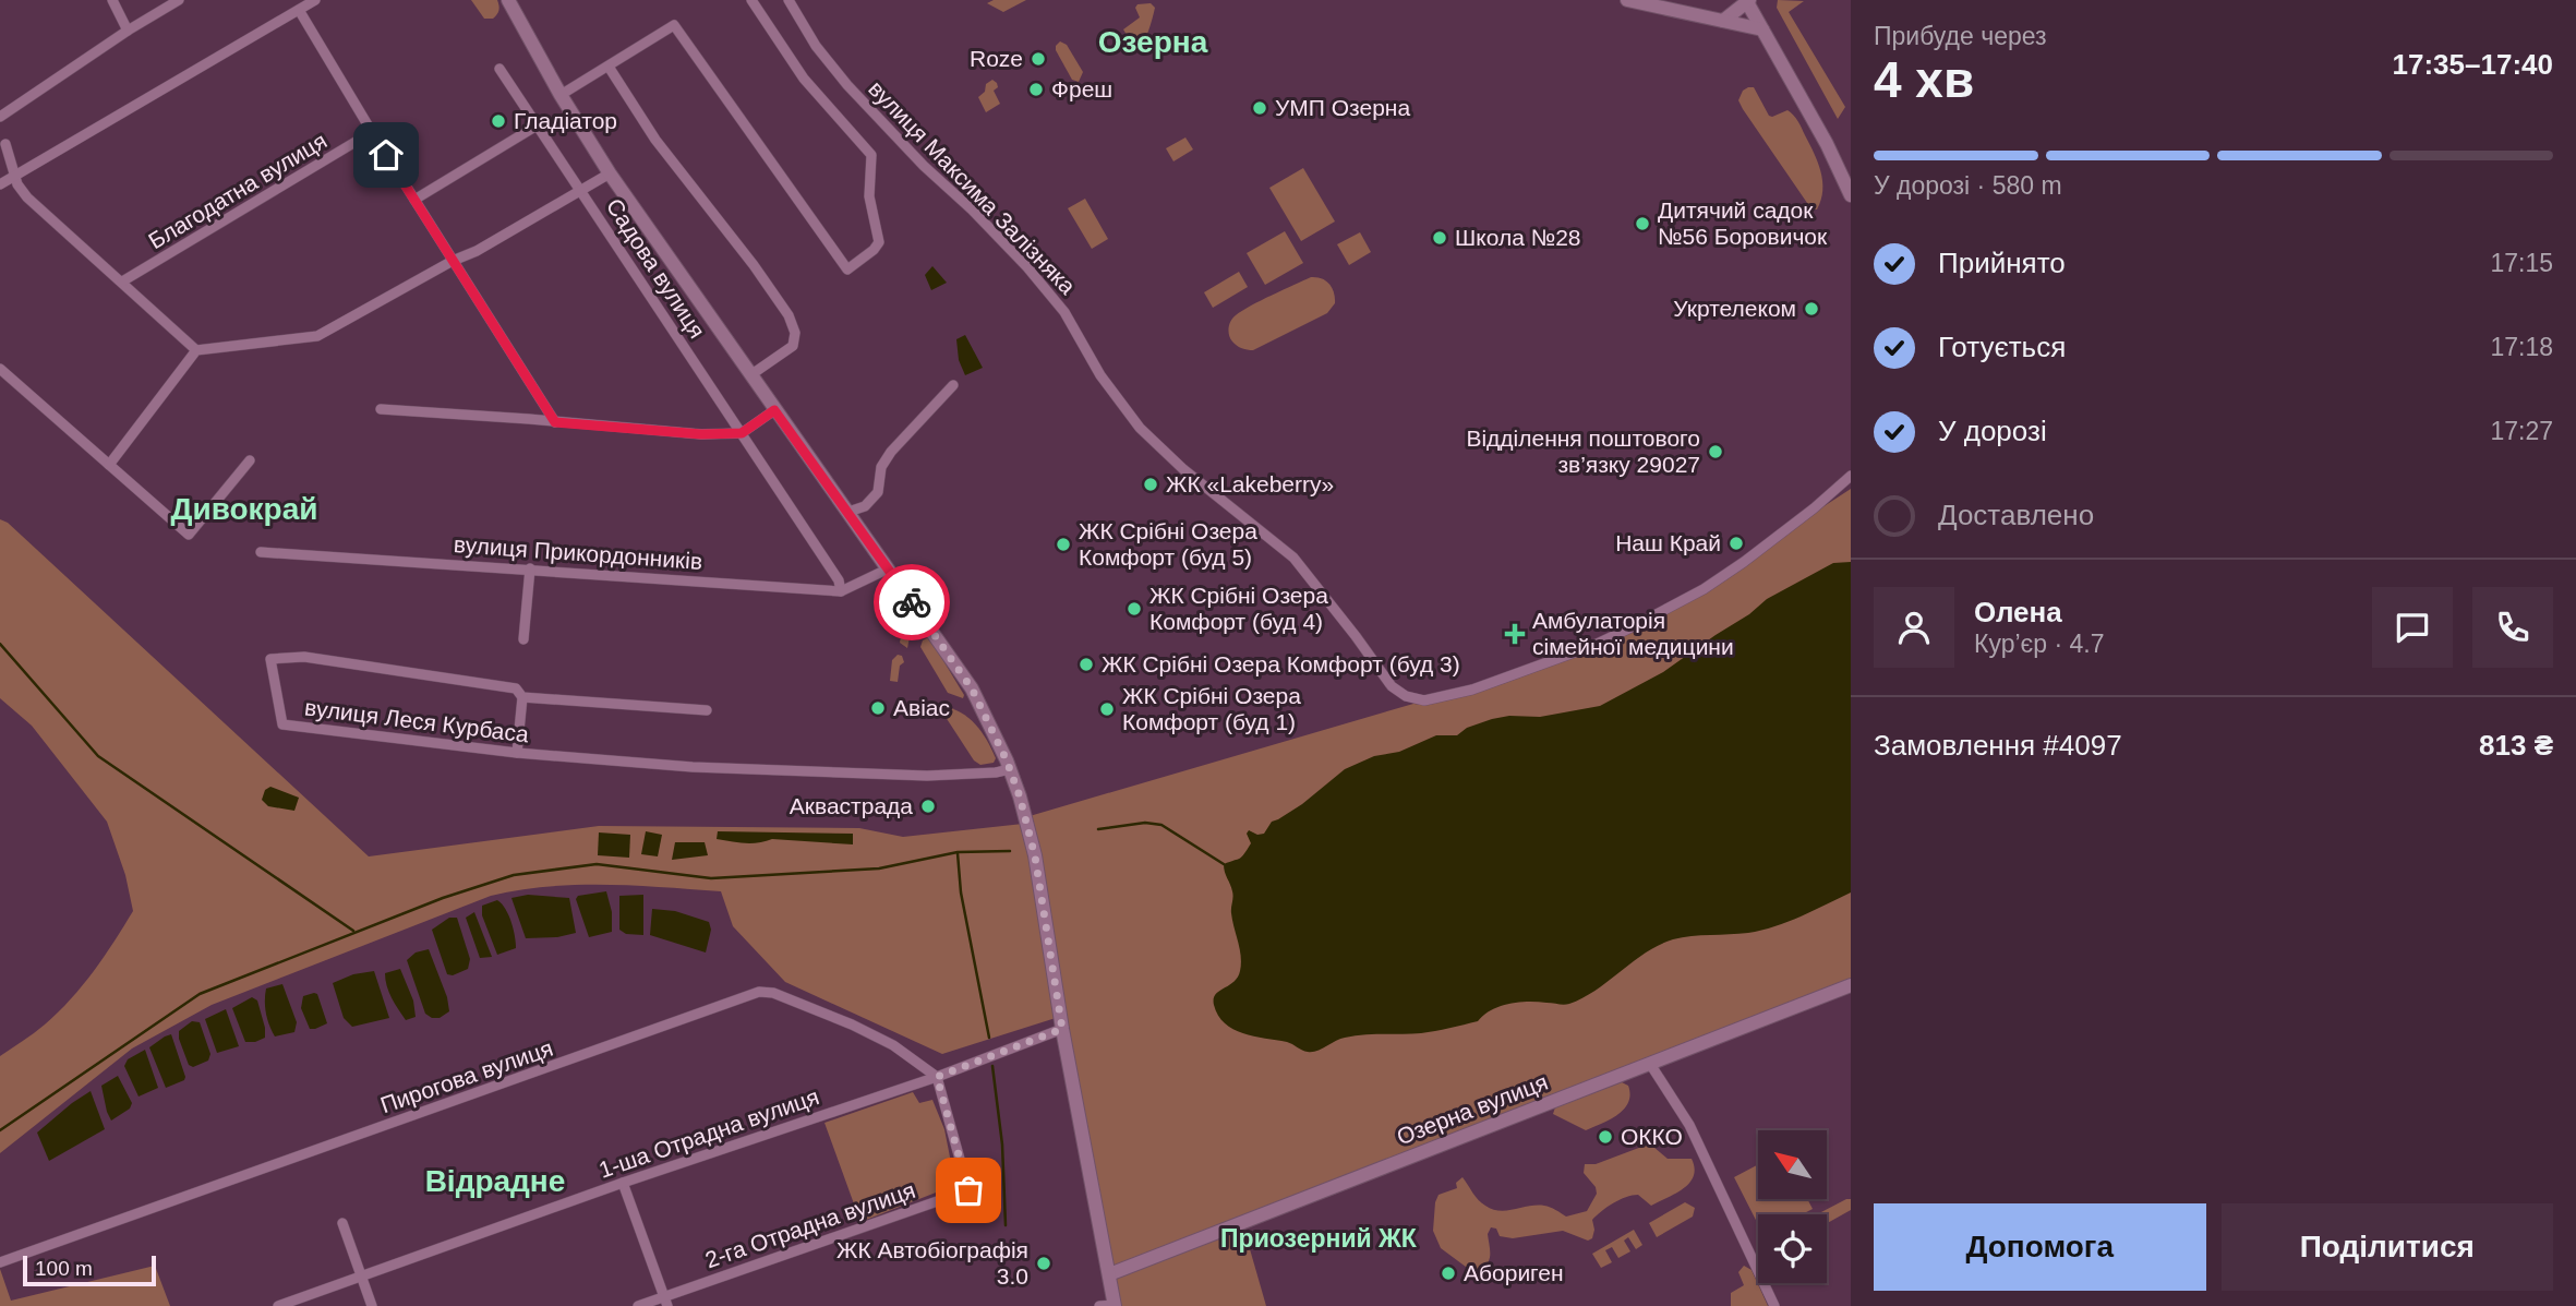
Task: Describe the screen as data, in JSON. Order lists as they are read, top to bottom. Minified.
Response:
{"streets":{"main road":["Озерна вулиця"],"street":["вулиця Максима Залізняка","Благодатна вулиця","Садова вулиця","вулиця Прикордонників","вулиця Леся Курбаса","Пирогова вулиця","1-ша Отрадна вулиця","2-га Отрадна вулиця"]},"crossings":[["Садова вулиця","вулиця Прикордонників"],["Пирогова вулиця","1-ша Отрадна вулиця"],["Пирогова вулиця","2-га Отрадна вулиця"],["1-ша Отрадна вулиця","2-га Отрадна вулиця"]],"districts":["Озерна","Дивокрай","Відрадне","Приозерний ЖК"],"places":{"other":["Roze","Фреш","УМП Озерна","Гладіатор","Дитячий садок №56 Боровичок","Школа №28","Укртелеком","Відділення поштового зв’язку 29027","ЖК «Lakeberry»","Наш Край","ЖК Срібні Озера Комфорт (буд 5)","ЖК Срібні Озера Комфорт (буд 4)","ЖК Срібні Озера Комфорт (буд 3)","Авіас","ЖК Срібні Озера Комфорт (буд 1)","Аквастрада","ОККО","ЖК Автобіографія 3.0","Абориген"],"health":["Амбулаторія сімейної медицини"]},"scale_bar":"100 m","north":"top left","page":{"heading":["4 хв","Прибуде через","17:35–17:40"],"panel":["Олена","Кур’єр · 4.7","Замовлення #4097","813 ₴"],"bar":"У дорозі · 580 m","list":[["Прийнято","17:15"],["Готується","17:18"],["У дорозі","17:27"],"Доставлено"],"buttons":["Допомога","Поділитися"],"scale":"100 m"}}
